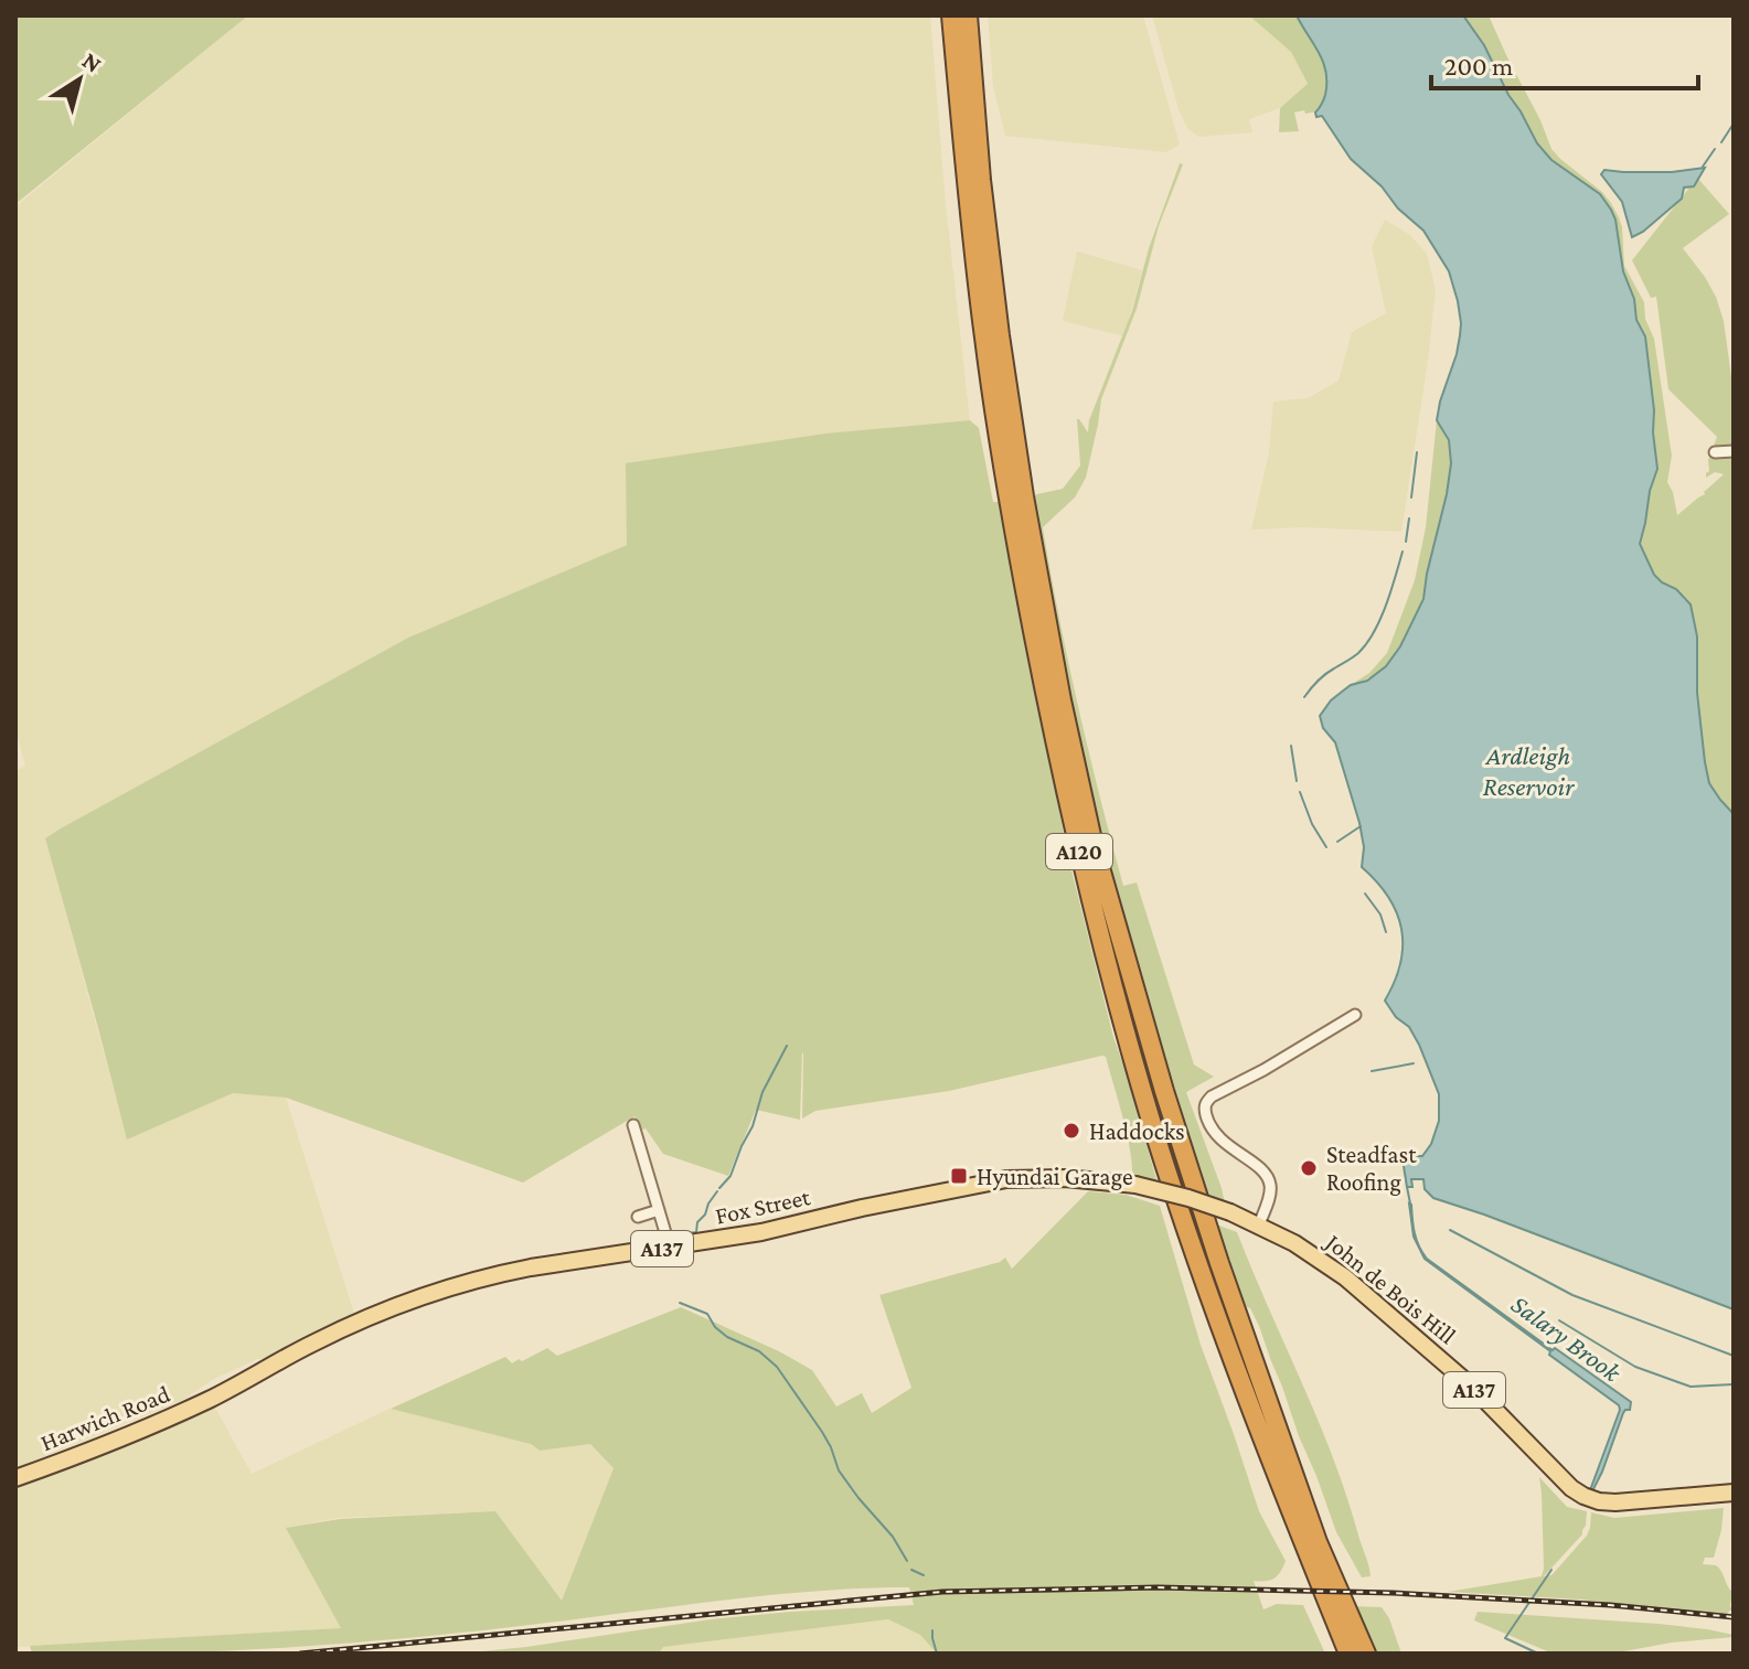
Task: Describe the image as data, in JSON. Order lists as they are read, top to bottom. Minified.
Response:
{"streets":{"highway":["A120"],"main road":["Fox Street","A137","John de Bois Hill","Harwich Road"]},"crossings":[["Fox Street","John de Bois Hill"],["Fox Street","Harwich Road"]],"water":["Ardleigh Reservoir","Salary Brook"],"places":{"other":["Haddocks","Steadfast Roofing"],"transit":["Hyundai Garage"]},"scale_bar":"200 m","north":"top right"}
